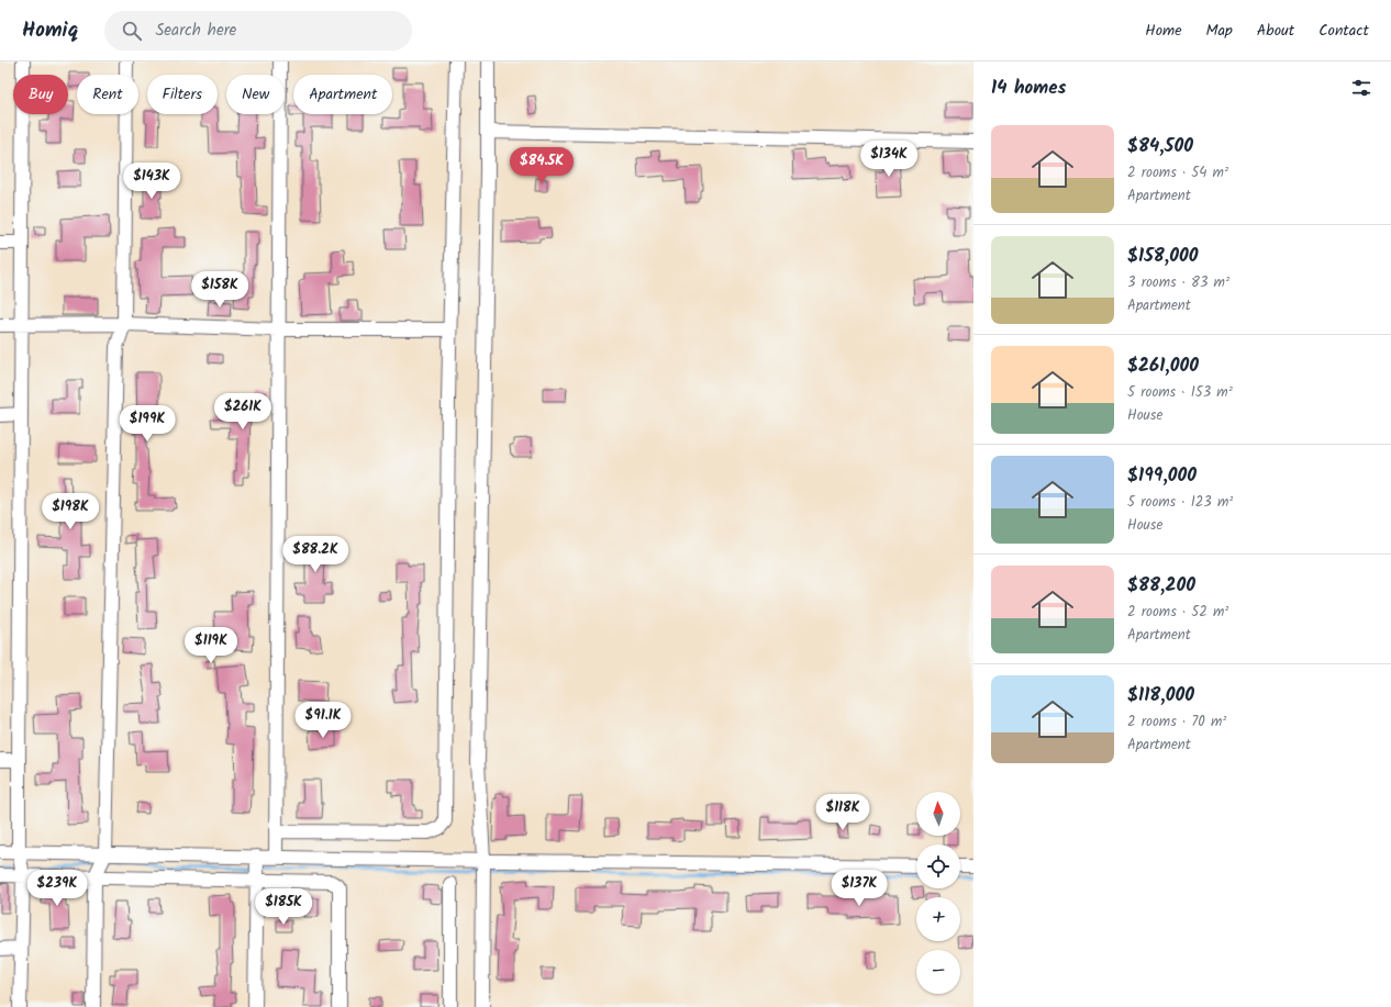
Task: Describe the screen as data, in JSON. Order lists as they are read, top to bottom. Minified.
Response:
{"north":"top","page":{"header":"Homiq","search":"Search here","nav":["Home","Map","About","Contact"],"heading":"14 homes","chip":["Buy","Rent","Filters","New","Apartment"],"list":[{"name":"$84,500","note":"2 rooms · 54 m² · Apartment"},{"name":"$158,000","note":"3 rooms · 83 m² · Apartment"},{"name":"$261,000","note":"5 rooms · 153 m² · House"},{"name":"$199,000","note":"5 rooms · 123 m² · House"},{"name":"$88,200","note":"2 rooms · 52 m² · Apartment"},{"name":"$118,000","note":"2 rooms · 70 m² · Apartment"}],"price":["$134K","$84.5K","$143K","$158K","$261K","$199K","$198K","$88.2K","$119K","$91.1K","$118K","$239K","$137K","$185K"],"map_buttons":["+","−"]}}
